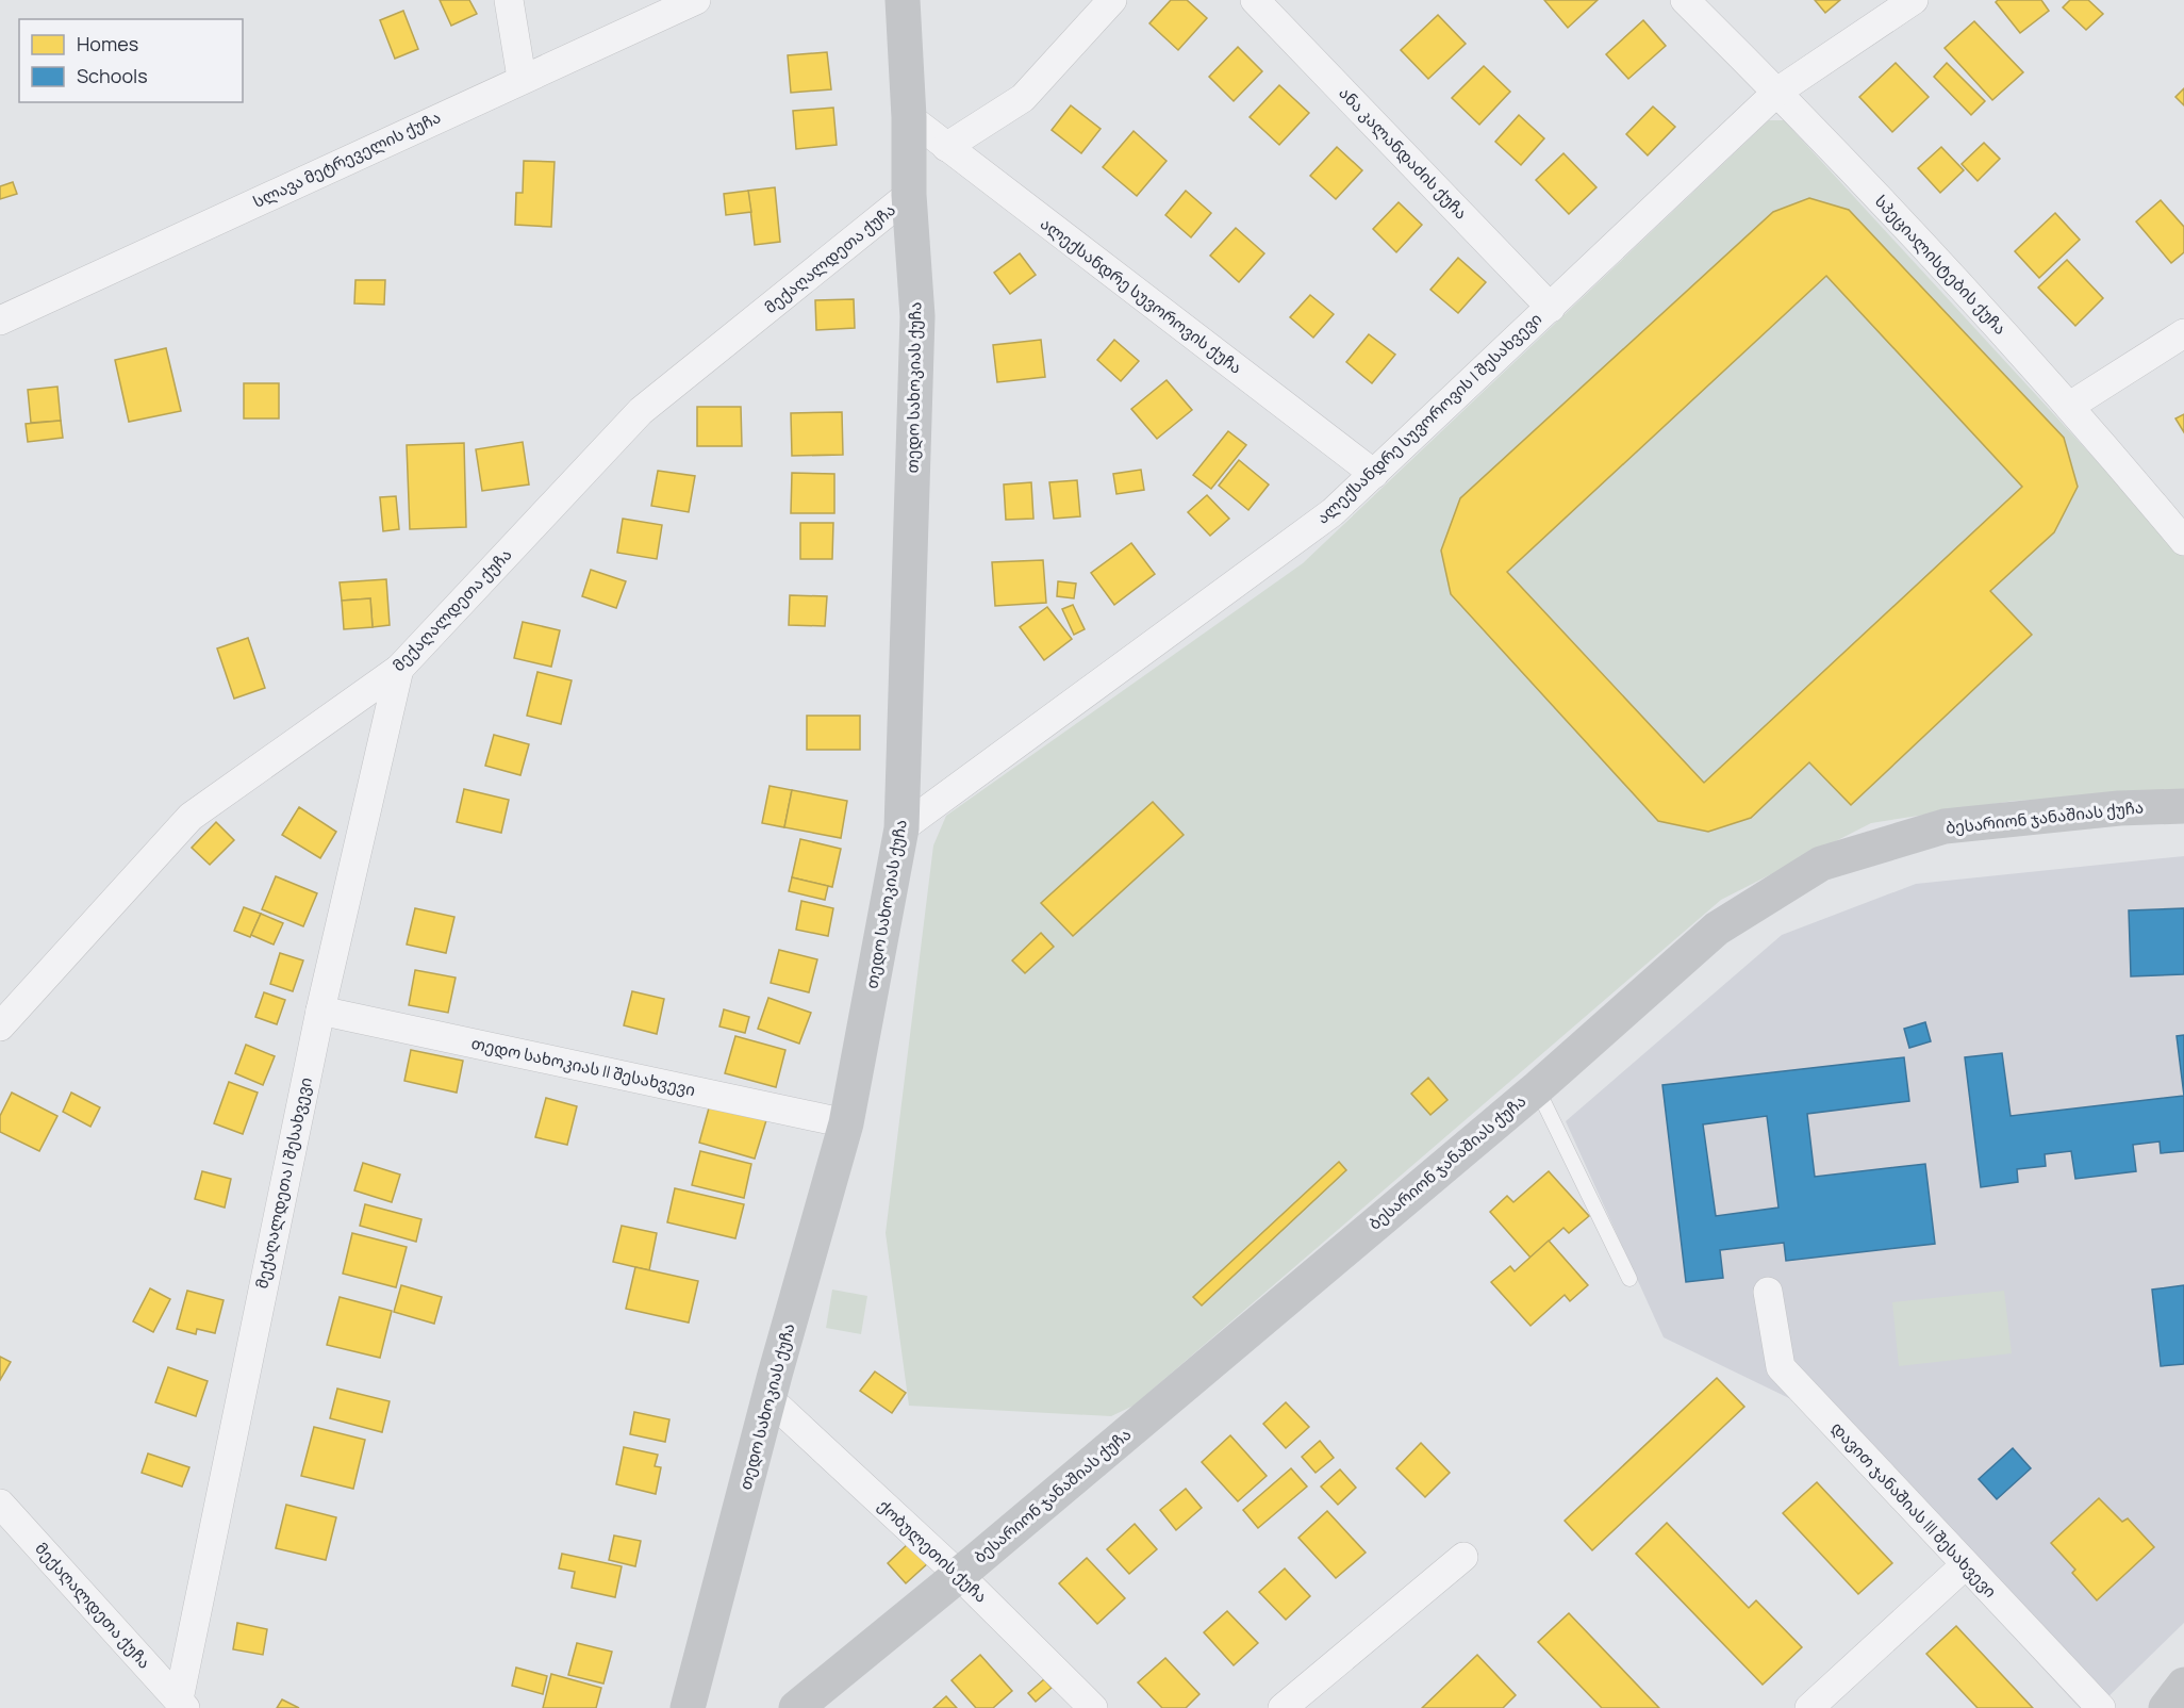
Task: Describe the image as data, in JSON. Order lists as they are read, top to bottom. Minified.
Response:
{"streets":{"street":["ანა კალანდაძის ქუჩა","სლავა მეტრეველის ქუჩა","მექაღალდეთა ქუჩა","სპეციალისტების ქუჩა","ალექსანდრე სუვოროვის ქუჩა","თედო სახოკიას ქუჩა","ალექსანდრე სუვოროვის I შესახვევი","ბესარიონ ჯანაშიას ქუჩა","თედო სახოკიას II შესახვევი","მექაღალდეთა I შესახვევი","დავით ჯანაშიას III შესახვევი","ქობულეთის ქუჩა"]},"crossings":[["ანა კალანდაძის ქუჩა","ალექსანდრე სუვოროვის I შესახვევი"],["მექაღალდეთა ქუჩა","თედო სახოკიას ქუჩა"],["მექაღალდეთა ქუჩა","მექაღალდეთა I შესახვევი"],["სპეციალისტების ქუჩა","ალექსანდრე სუვოროვის I შესახვევი"],["ალექსანდრე სუვოროვის ქუჩა","თედო სახოკიას ქუჩა"],["ალექსანდრე სუვოროვის ქუჩა","ალექსანდრე სუვოროვის I შესახვევი"],["თედო სახოკიას ქუჩა","ალექსანდრე სუვოროვის I შესახვევი"],["თედო სახოკიას ქუჩა","თედო სახოკიას II შესახვევი"],["თედო სახოკიას ქუჩა","ქობულეთის ქუჩა"],["ბესარიონ ჯანაშიას ქუჩა","ქობულეთის ქუჩა"],["თედო სახოკიას II შესახვევი","მექაღალდეთა I შესახვევი"]],"legend":["Homes","Schools"]}
